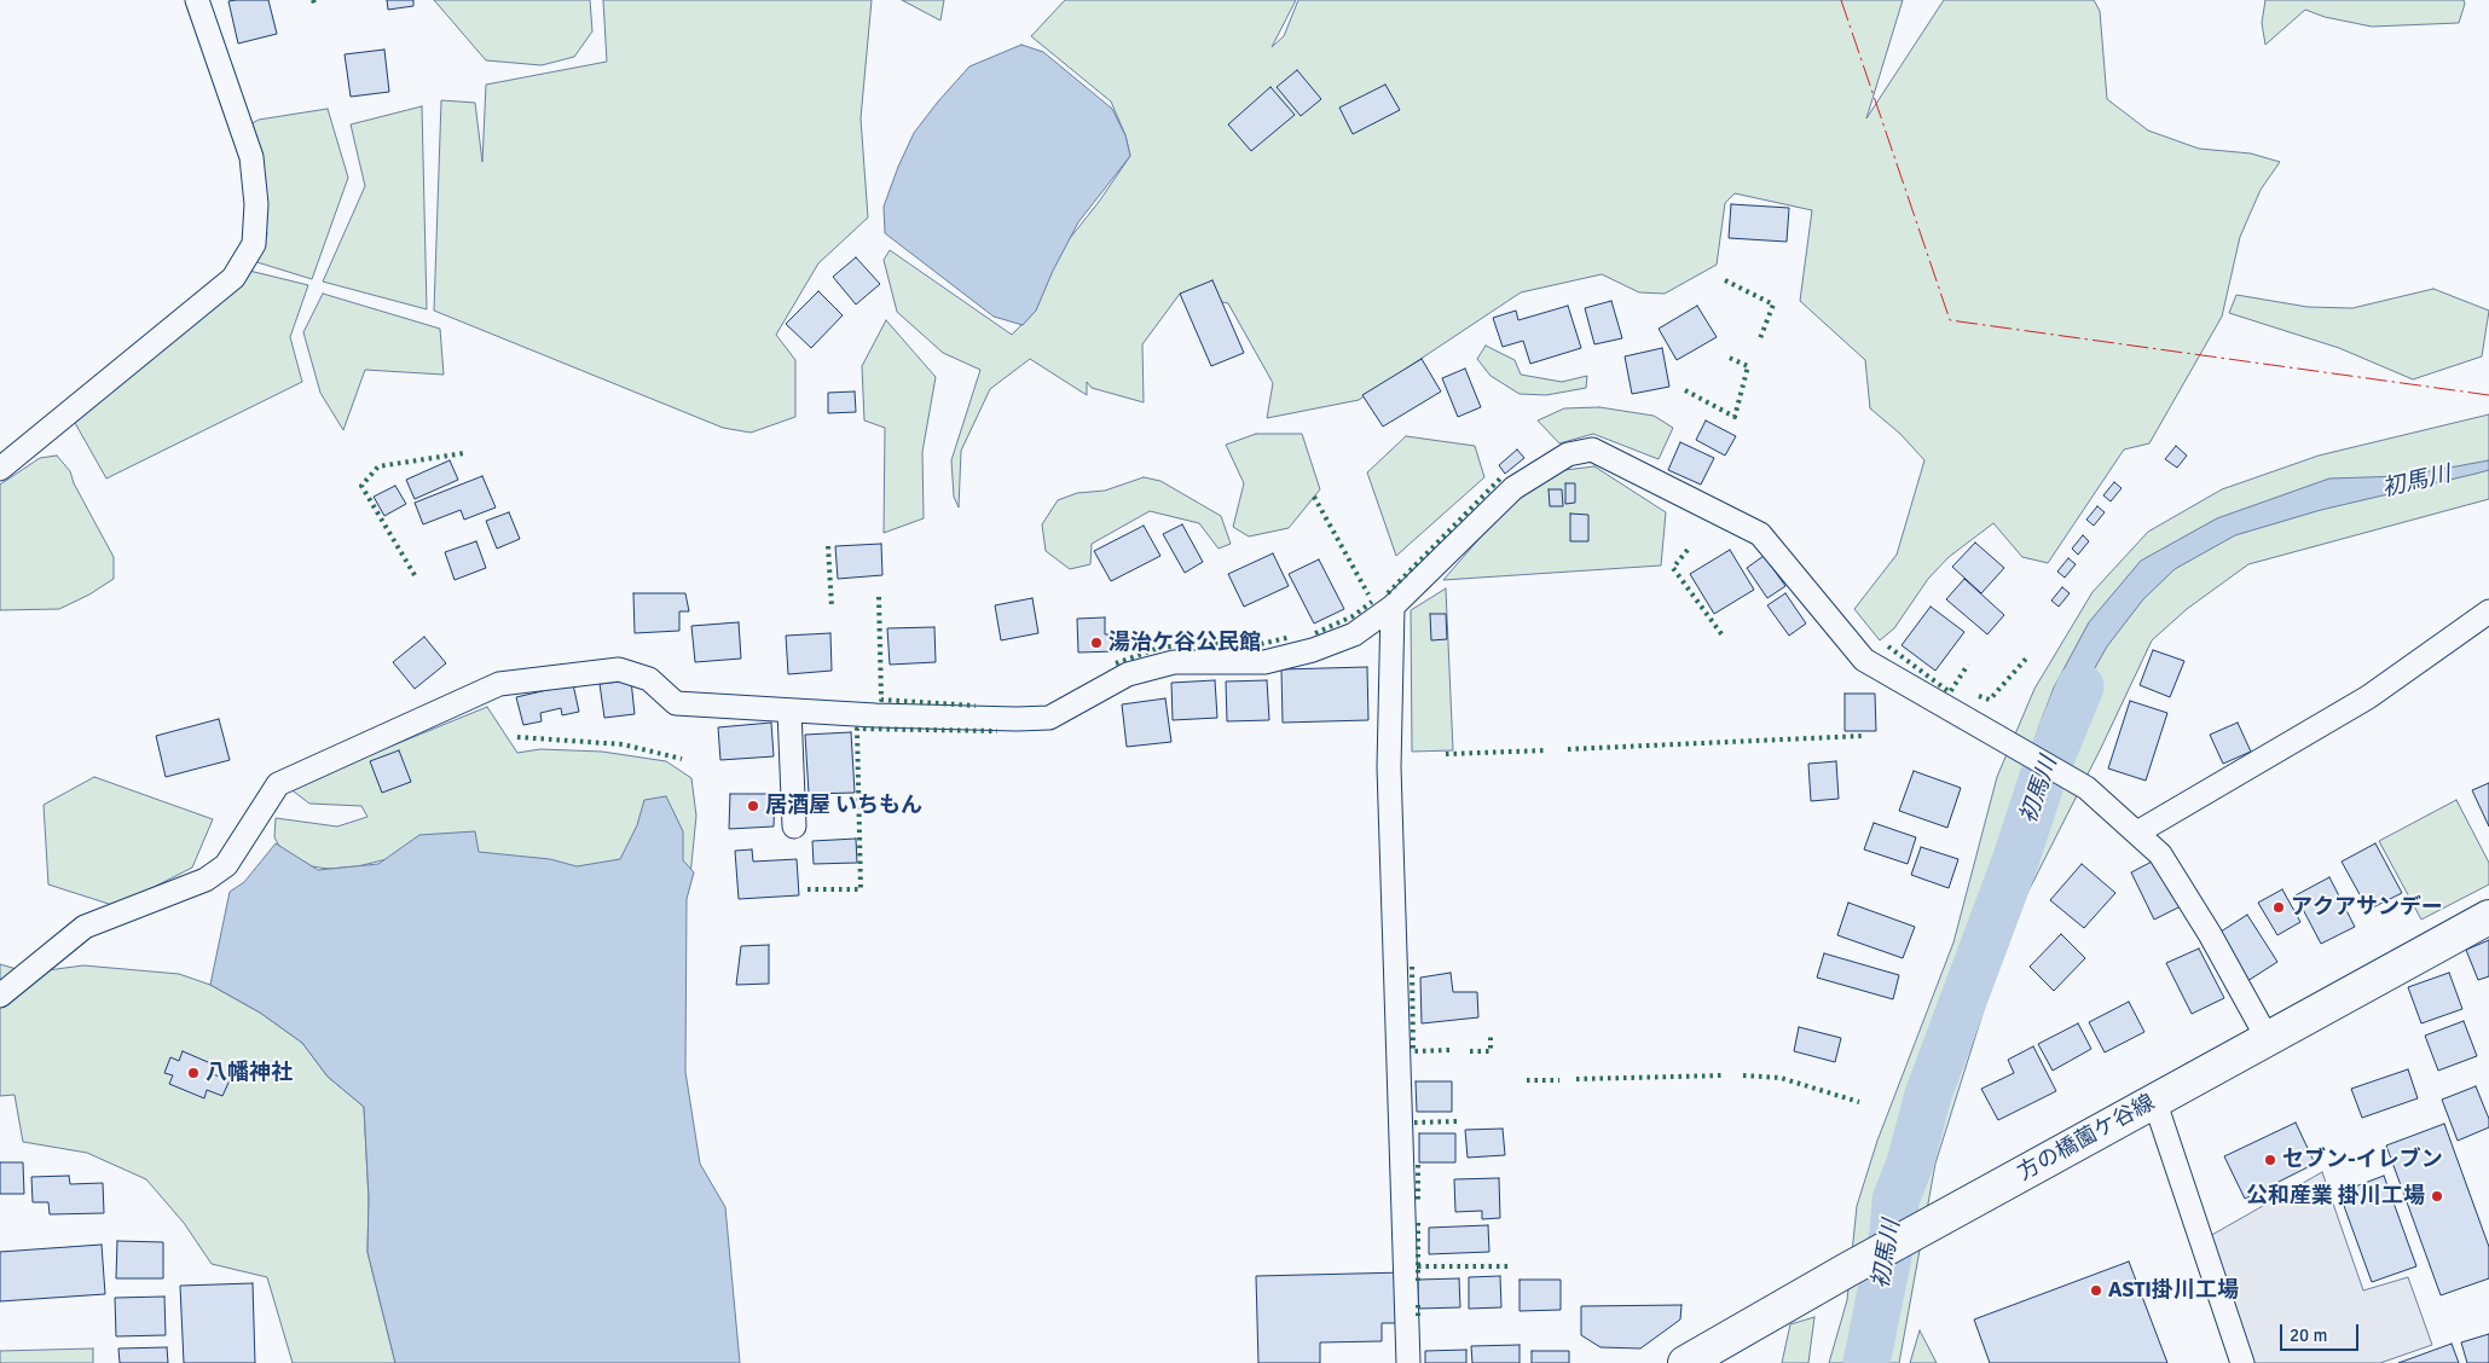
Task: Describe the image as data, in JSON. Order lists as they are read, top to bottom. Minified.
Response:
{"streets":{"main road":["方の橋薗ケ谷線"]},"water":["初馬川"],"places":["湯治ケ谷公民館","居酒屋 いちもん","アクアサンデー","八幡神社","セブン-イレブン","公和産業 掛川工場","ASTI掛川工場"],"scale_bar":"20 m"}
